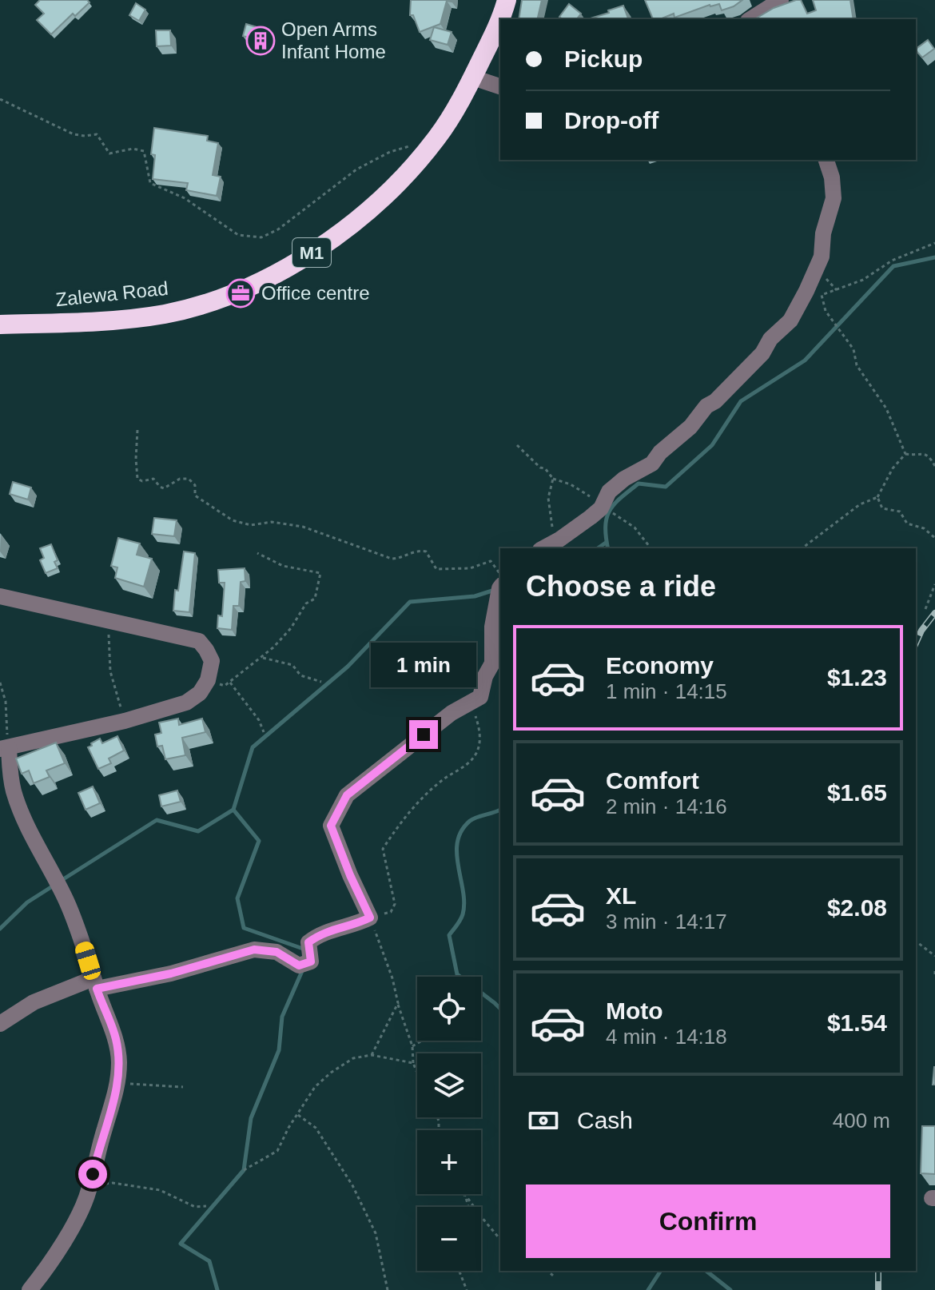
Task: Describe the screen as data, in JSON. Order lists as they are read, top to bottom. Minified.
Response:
{"streets":{"highway":["M1","Zalewa Road"]},"places":{"building":["Open Arms Infant Home"],"office":["Office centre"]},"page":{"banner":["Pickup","Drop-off"],"heading":"Choose a ride","list":[{"name":"Economy","note":"1 min · 14:15","value":"$1.23"},{"name":"Comfort","note":"2 min · 14:16","value":"$1.65"},{"name":"XL","note":"3 min · 14:17","value":"$2.08"},{"name":"Moto","note":"4 min · 14:18","value":"$1.54"}],"bubble":"1 min","map_buttons":["+","−"],"pay":["Cash","400 m"],"buttons":"Confirm"}}
